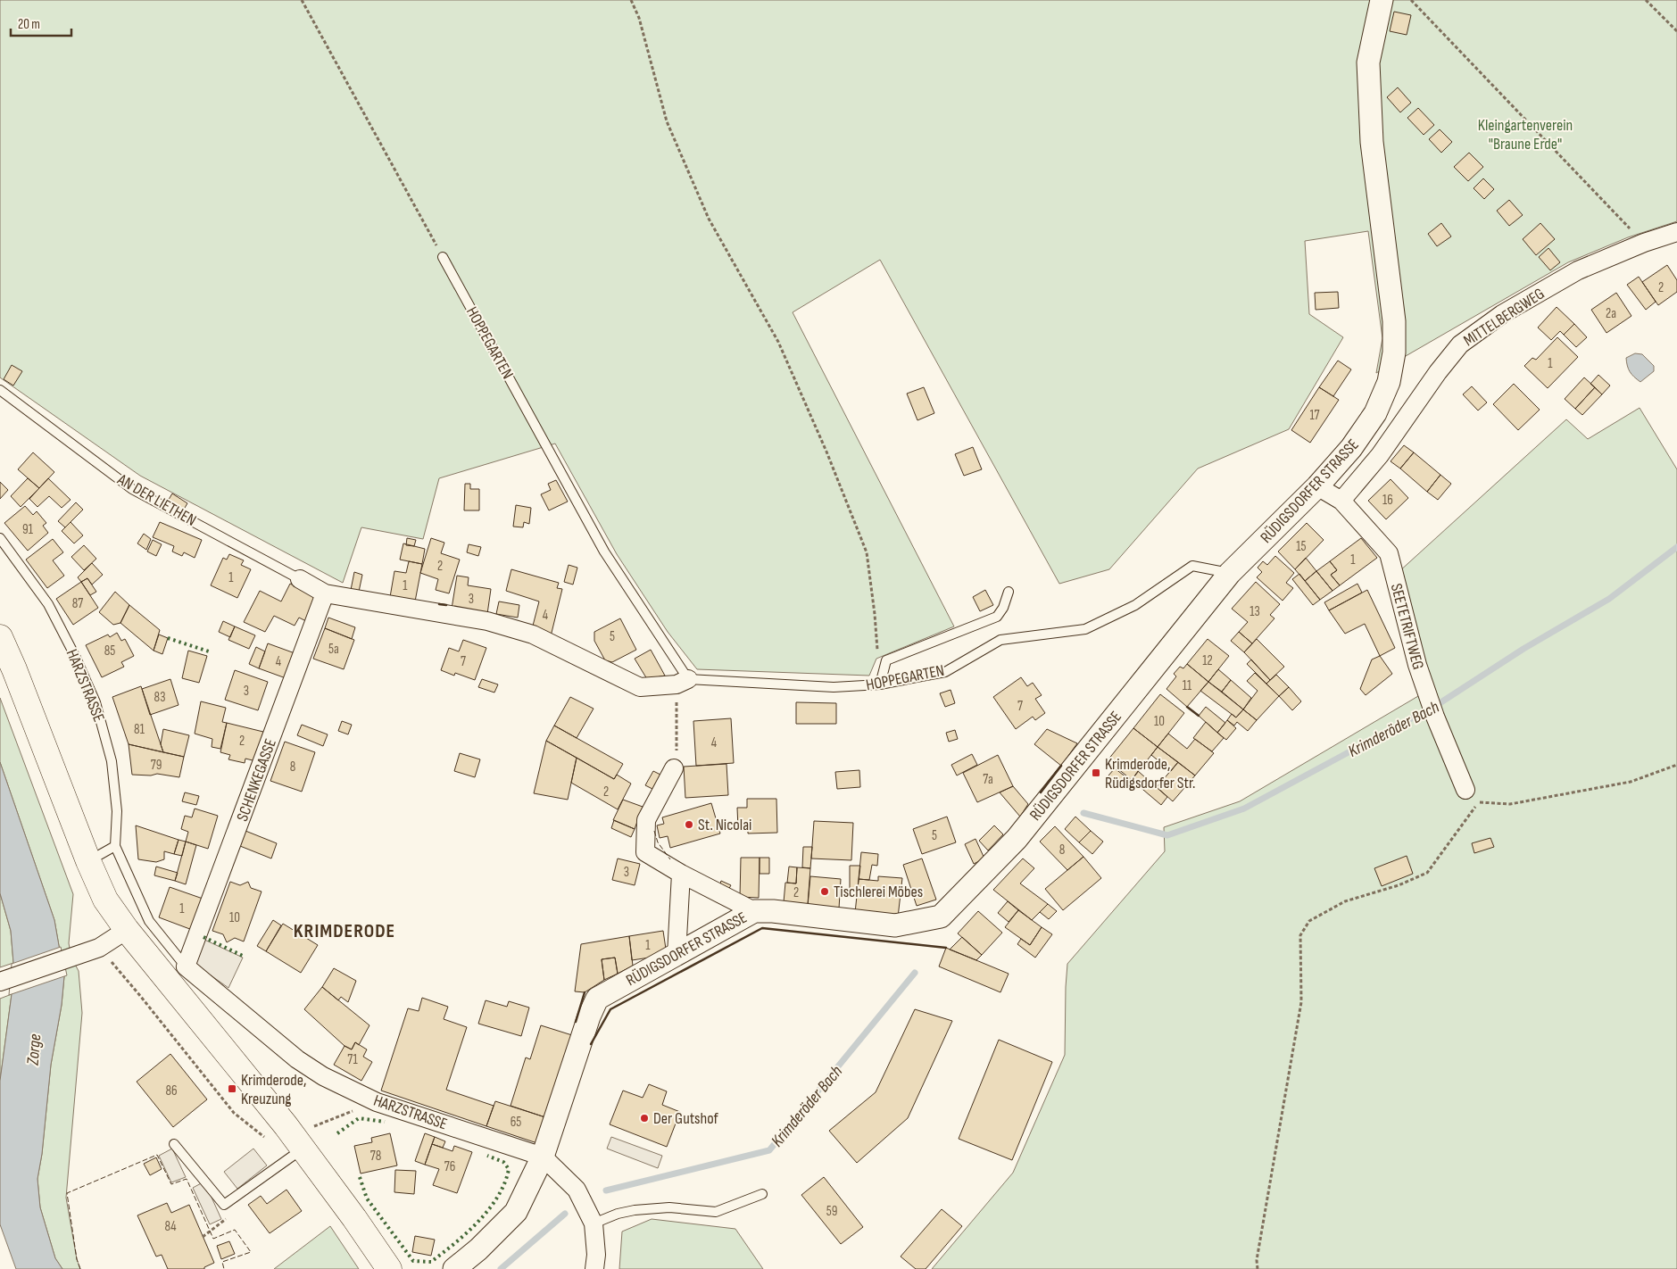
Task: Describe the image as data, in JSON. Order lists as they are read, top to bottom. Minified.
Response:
{"streets":{"street":["MITTELBERGWEG","HOPPEGARTEN","RÜDIGSDORFER STRASSE","AN DER LIETHEN","SEETETRIFTWEG","HARZSTRASSE","SCHENKEGASSE"]},"crossings":[["MITTELBERGWEG","SEETETRIFTWEG"],["HOPPEGARTEN","RÜDIGSDORFER STRASSE"],["HOPPEGARTEN","AN DER LIETHEN"],["HOPPEGARTEN","SCHENKEGASSE"],["RÜDIGSDORFER STRASSE","SEETETRIFTWEG"],["RÜDIGSDORFER STRASSE","HARZSTRASSE"],["AN DER LIETHEN","SCHENKEGASSE"],["HARZSTRASSE","SCHENKEGASSE"]],"districts":["KRIMDERODE"],"water":["Krimderöder Bach","Zorge"],"parks":["Kleingartenverein \"Braune Erde\""],"places":{"transit":["Krimderode, Rüdigsdorfer Str.","Krimderode, Kreuzung"],"other":["St. Nicolai","Tischlerei Möbes","Der Gutshof"]},"house_numbers":["2","2a","1","17","16","91","15","1","2","1","1","3","87","13","4","5","5a","85","12","4","7","11","3","83","7","10","81","2","4","79","8","7a","2","5","8","3","2","1","10","1","71","86","65","78","76","59","84"],"scale_bar":"20 m"}
